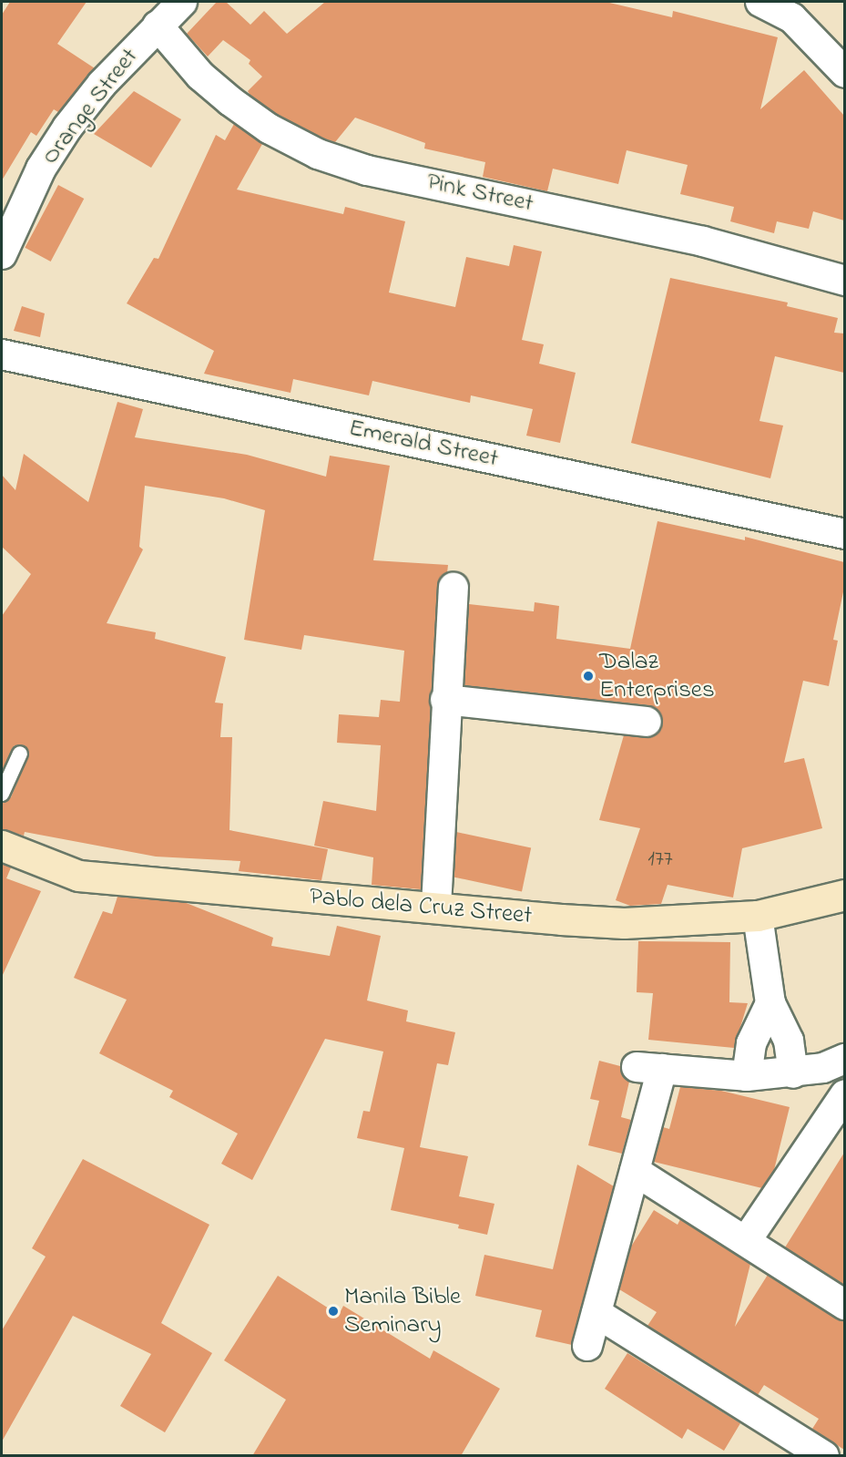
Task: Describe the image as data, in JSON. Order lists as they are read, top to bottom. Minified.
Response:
{"streets":{"street":["Orange Street","Pink Street","Emerald Street","Pablo dela Cruz Street"]},"crossings":[["Orange Street","Pink Street"]],"places":["Dalaz Enterprises","Manila Bible Seminary"],"house_numbers":["177"]}
